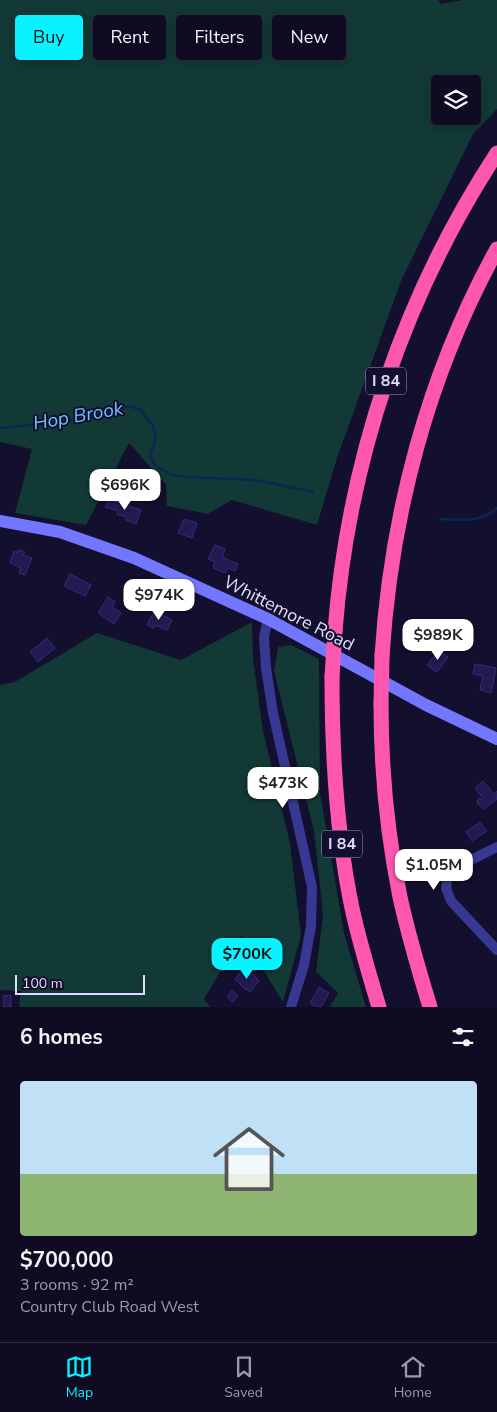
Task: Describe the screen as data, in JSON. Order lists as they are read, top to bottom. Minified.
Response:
{"streets":{"highway":["I 84"],"main road":["Whittemore Road"]},"water":["Hop Brook"],"scale_bar":"100 m","page":{"chip":["Buy","Rent","Filters","New"],"price":["$696K","$974K","$989K","$473K","$1.05M","$700K"],"scale":"100 m","heading":"6 homes","list":[{"name":"$700,000","note":"3 rooms · 92 m² · Country Club Road West"}],"tabs":["Map","Saved","Home"]}}
